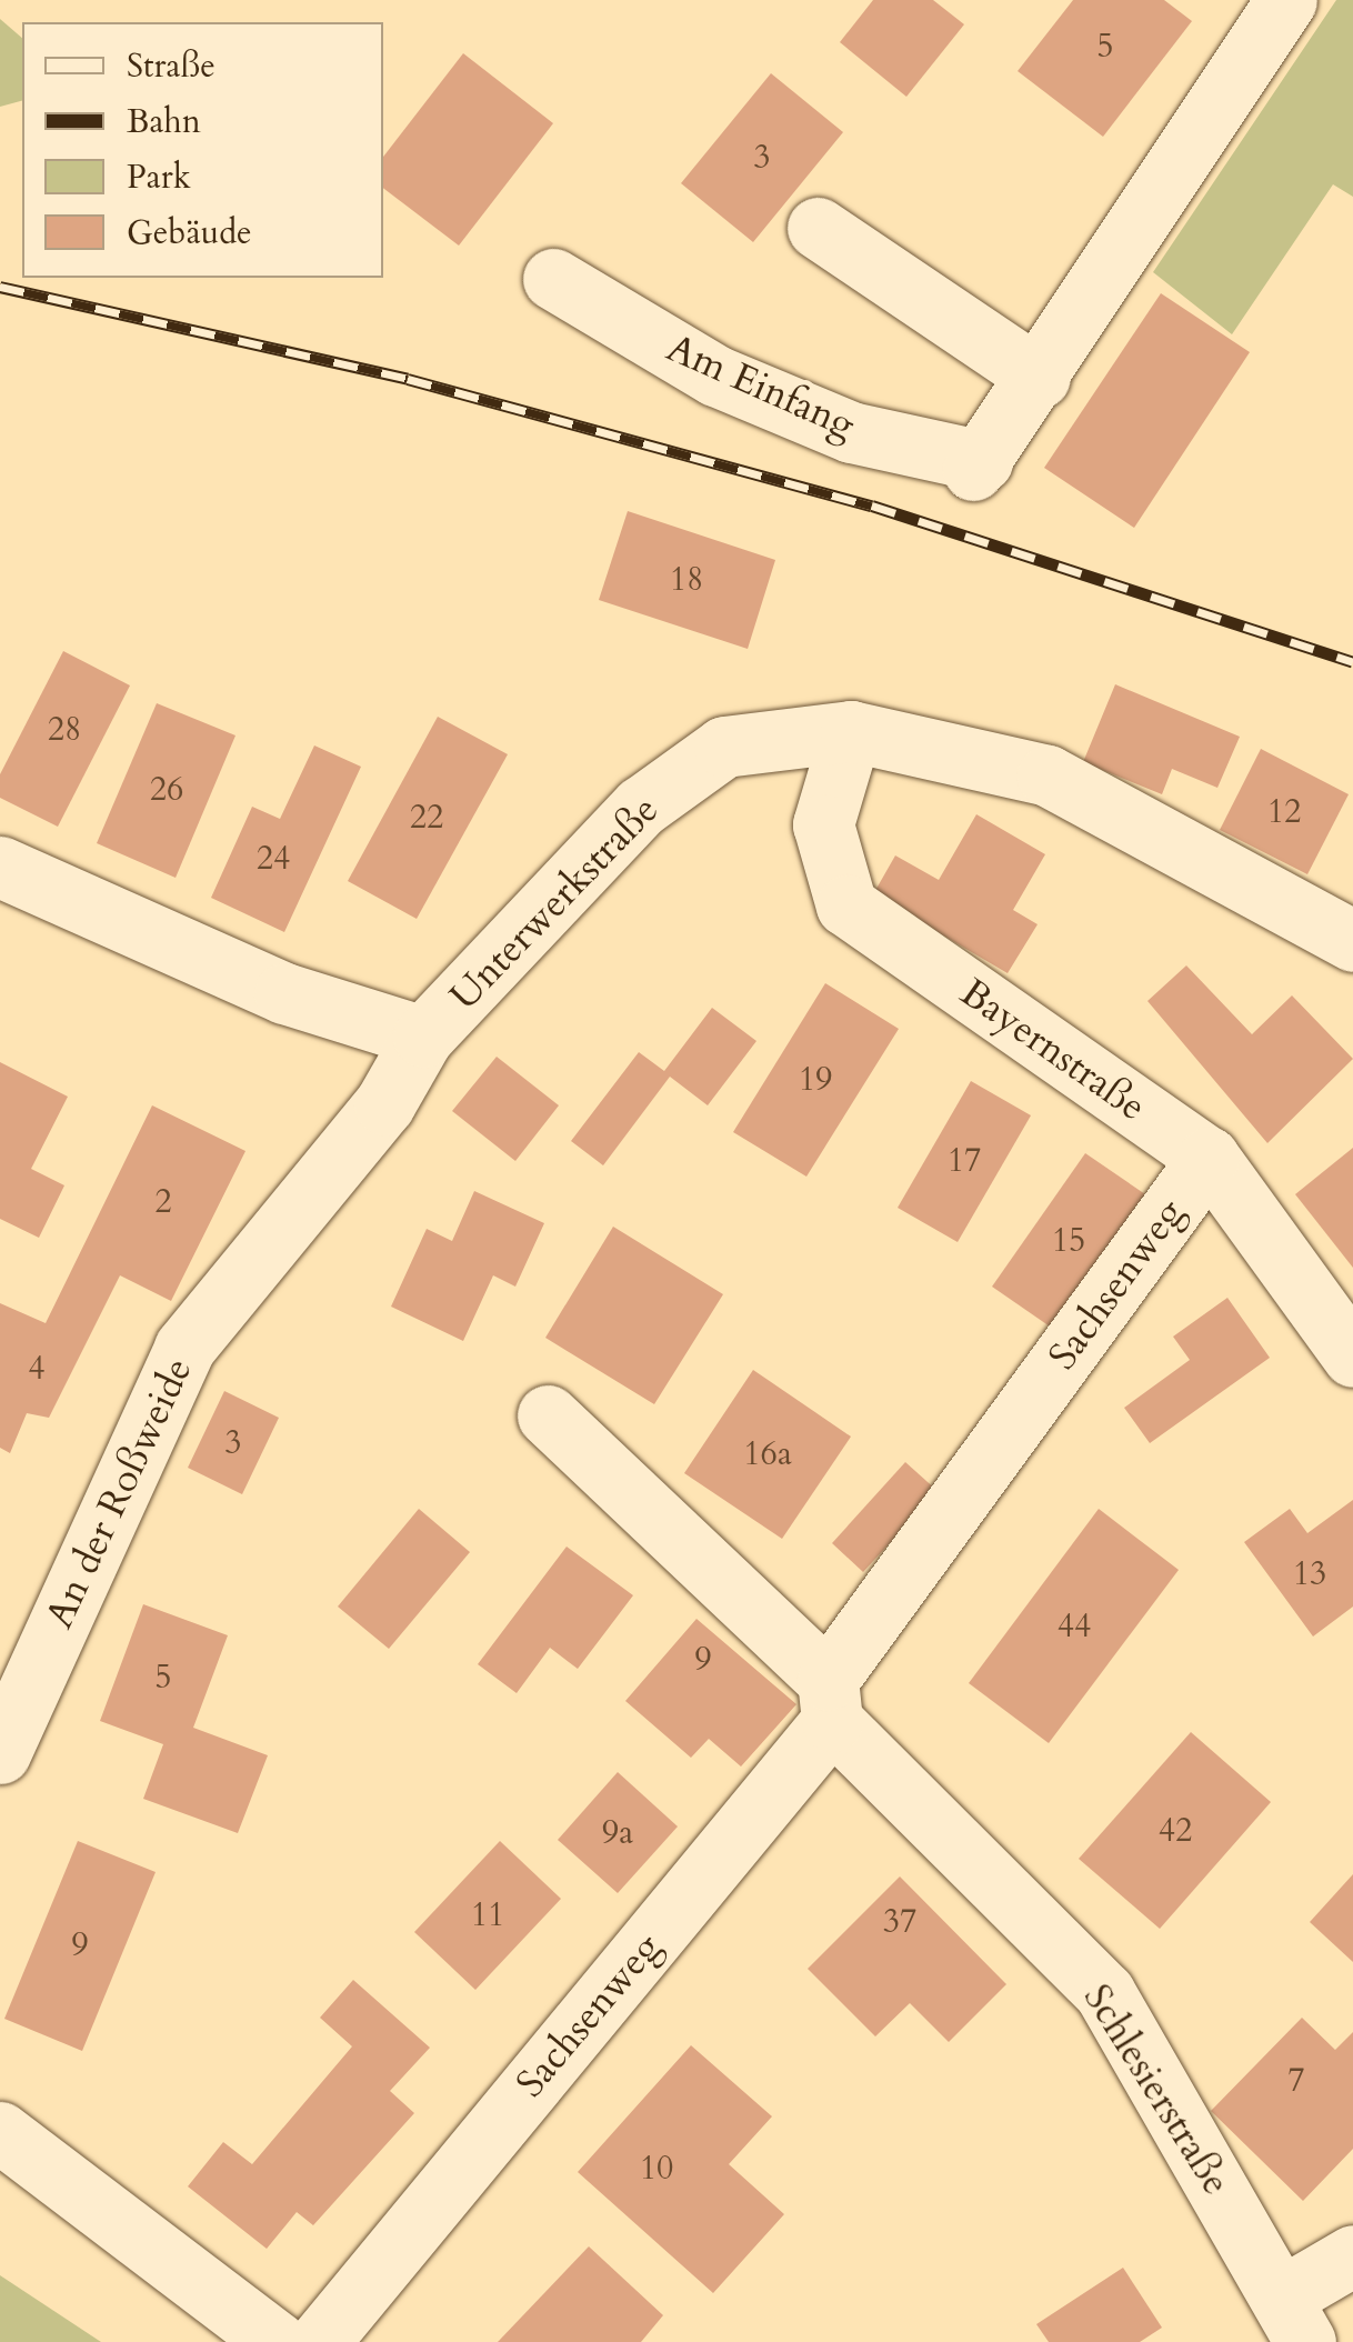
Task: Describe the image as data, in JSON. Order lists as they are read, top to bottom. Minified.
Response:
{"streets":{"street":["Am Einfang","Unterwerkstraße","Bayernstraße","Sachsenweg","An der Roßweide","Schlesierstraße"]},"crossings":[["Unterwerkstraße","Bayernstraße"],["Unterwerkstraße","An der Roßweide"],["Bayernstraße","Sachsenweg"],["Sachsenweg","Schlesierstraße"]],"house_numbers":["5","3","18","28","26","12","22","24","19","17","2","15","4","3","16a","13","44","9","5","42","9a","11","37","9","7","10"],"legend":["Straße","Bahn","Park","Gebäude"]}
